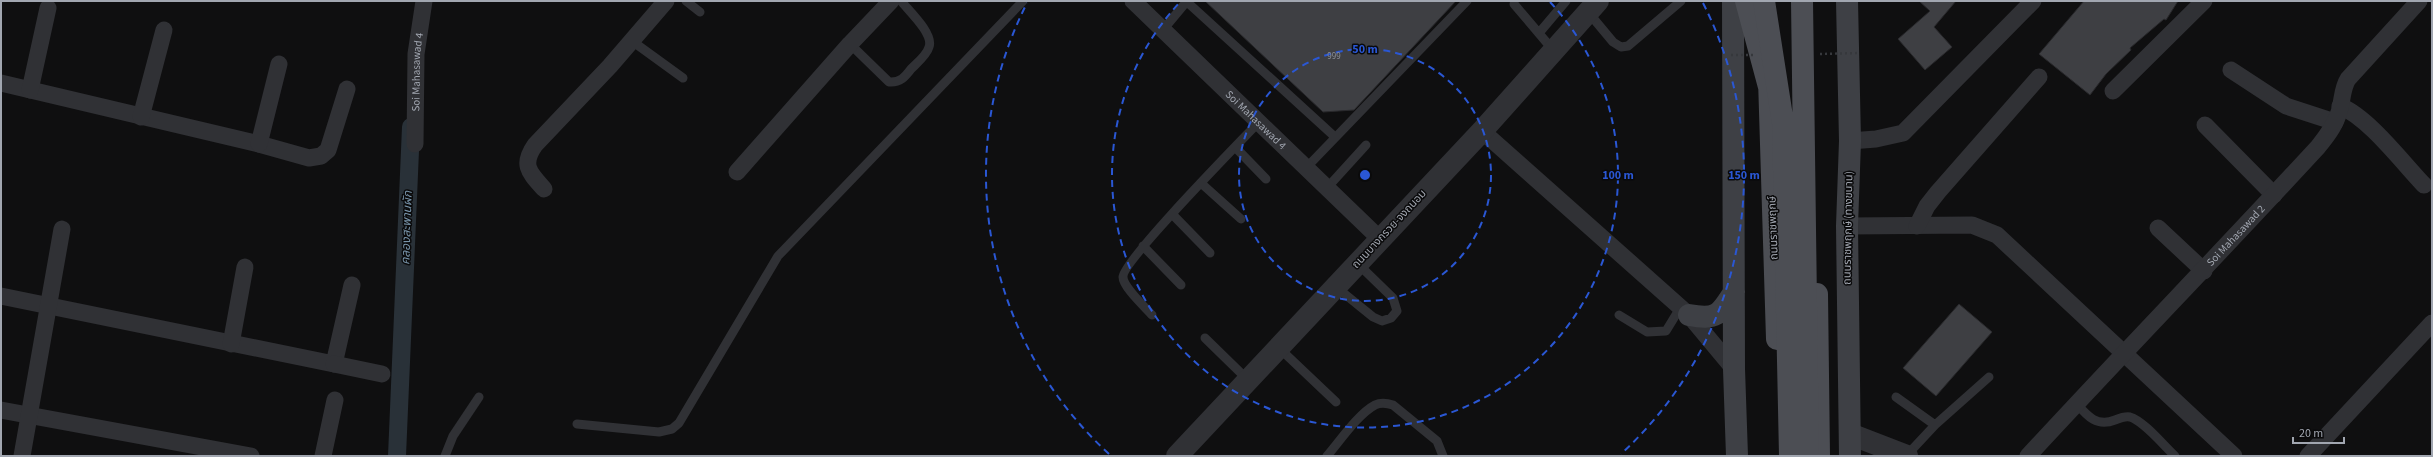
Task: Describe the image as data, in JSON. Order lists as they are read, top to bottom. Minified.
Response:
{"streets":{"main road":["ถนนราชพฤกษ์","ถนนราชพฤกษ์ (ทางขนาน)"],"street":["Soi Mahasawad 4","ถนนบางกรวย-จงถนอม","Soi Mahasawad 2"]},"crossings":[["Soi Mahasawad 4","ถนนบางกรวย-จงถนอม"]],"water":["คลองสะพานผัก"],"house_numbers":["999"],"scale_bar":"20 m","rings":["50 m","100 m","150 m"]}
